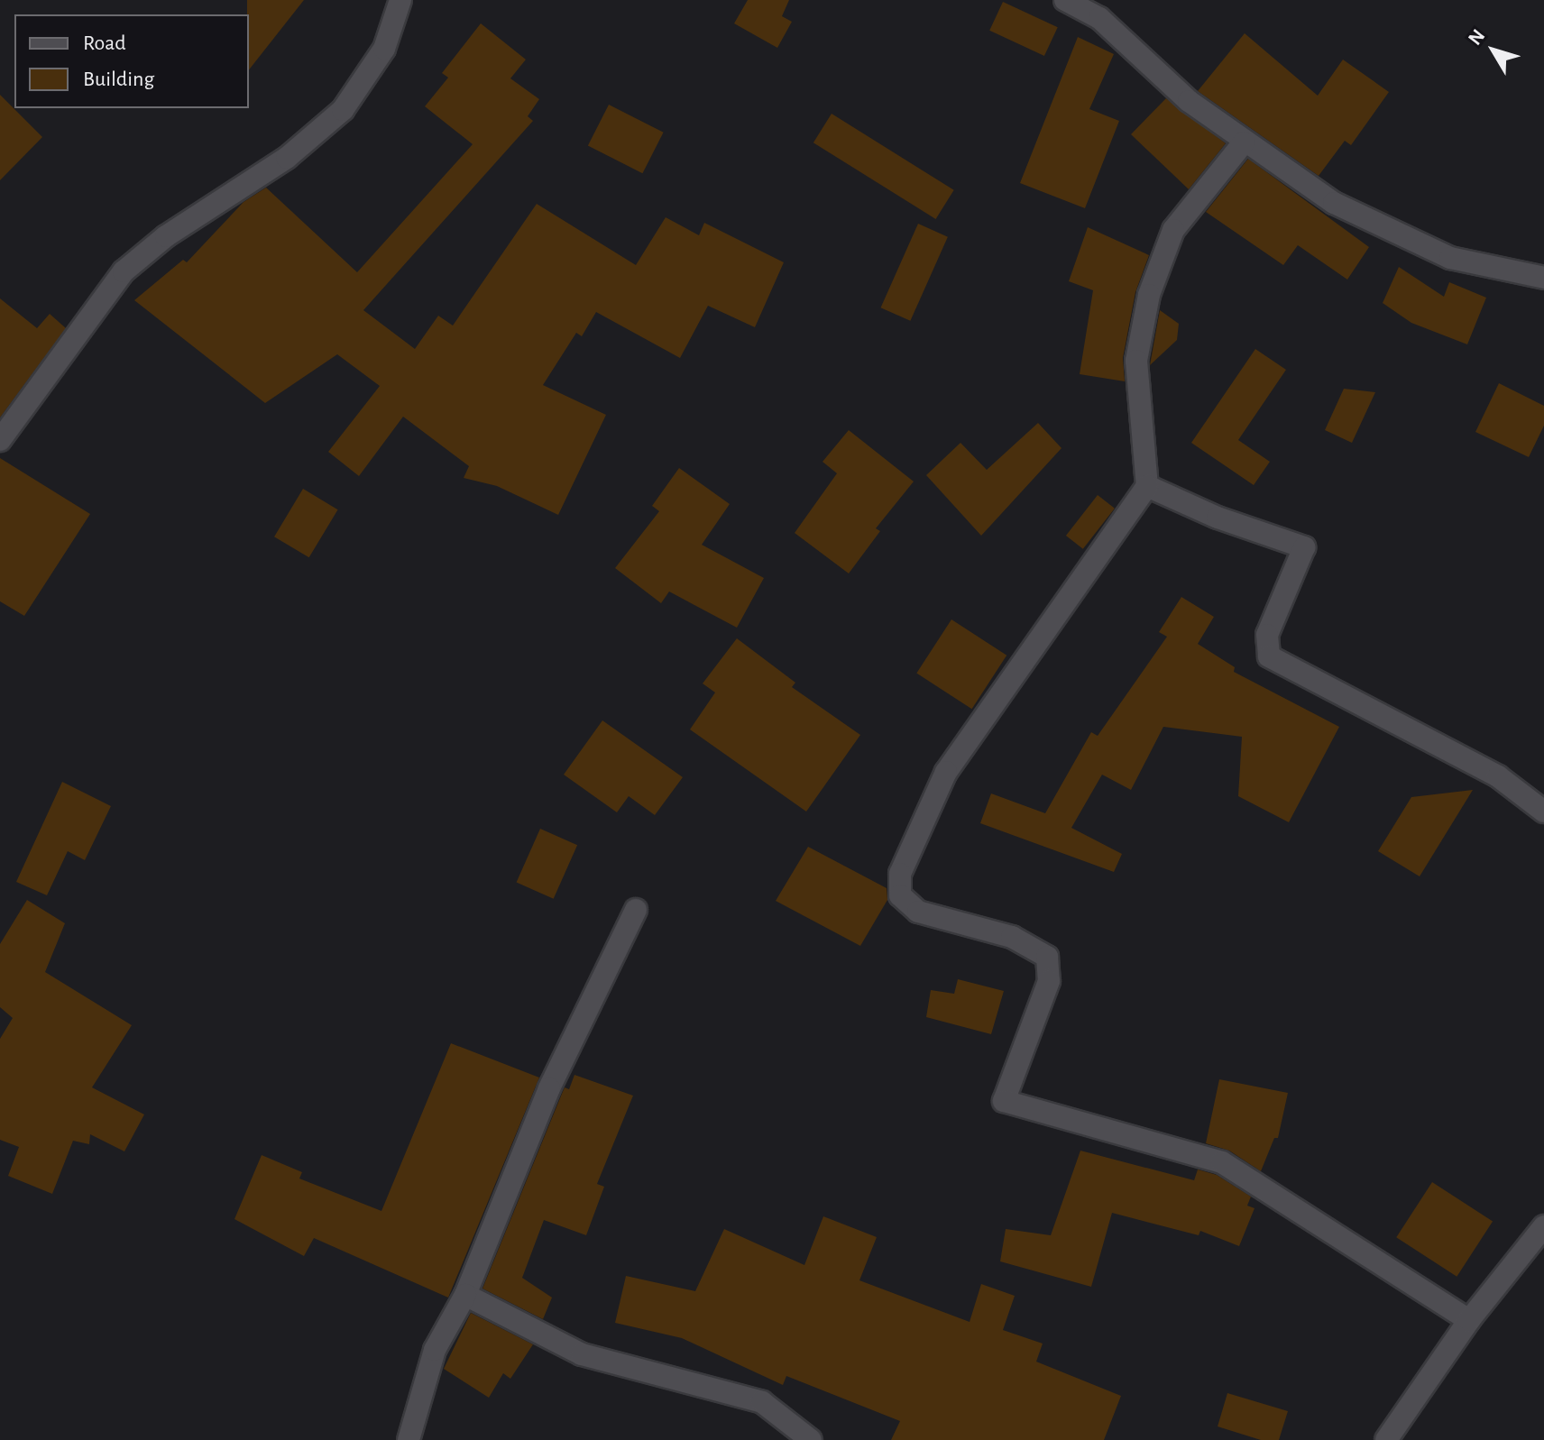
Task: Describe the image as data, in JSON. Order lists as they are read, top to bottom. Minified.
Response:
{"legend":["Road","Building"],"north":"top left"}
